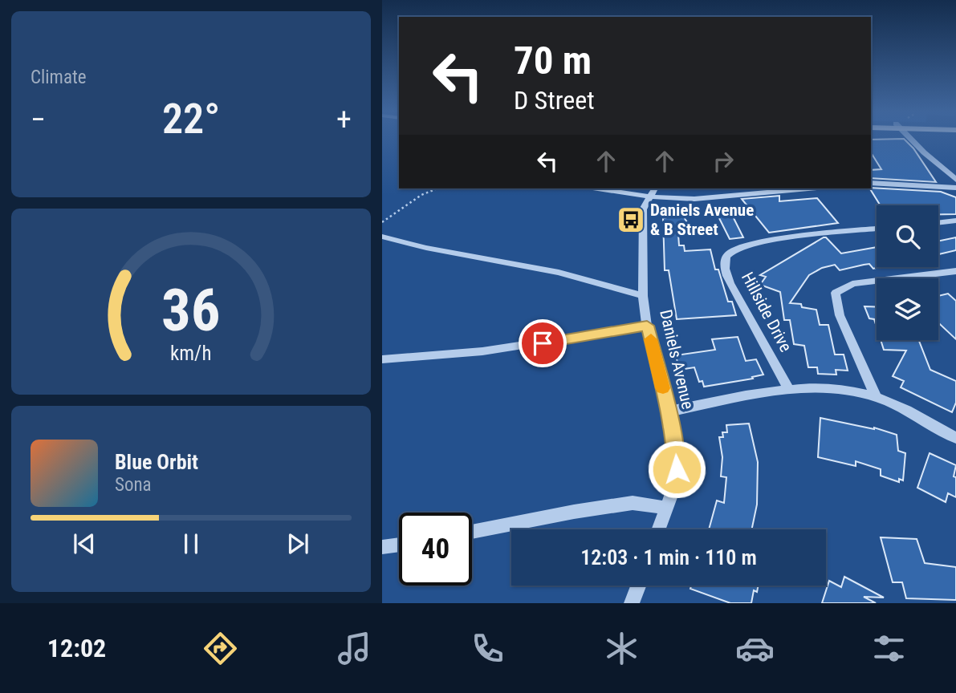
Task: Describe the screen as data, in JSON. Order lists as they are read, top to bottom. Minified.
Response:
{"streets":{"street":["Hillside Drive","Daniels Avenue"]},"places":{"bus stop":["Daniels Avenue & B Street"]},"page":{"tile":"Climate","turn":["70 m","D Street"],"heat":["−","22°","+"],"song":["Blue Orbit","Sona"],"limit":"40","trip":"12:03 · 1 min · 110 m","tabs":"12:02","gauge":["36","km/h"]}}
